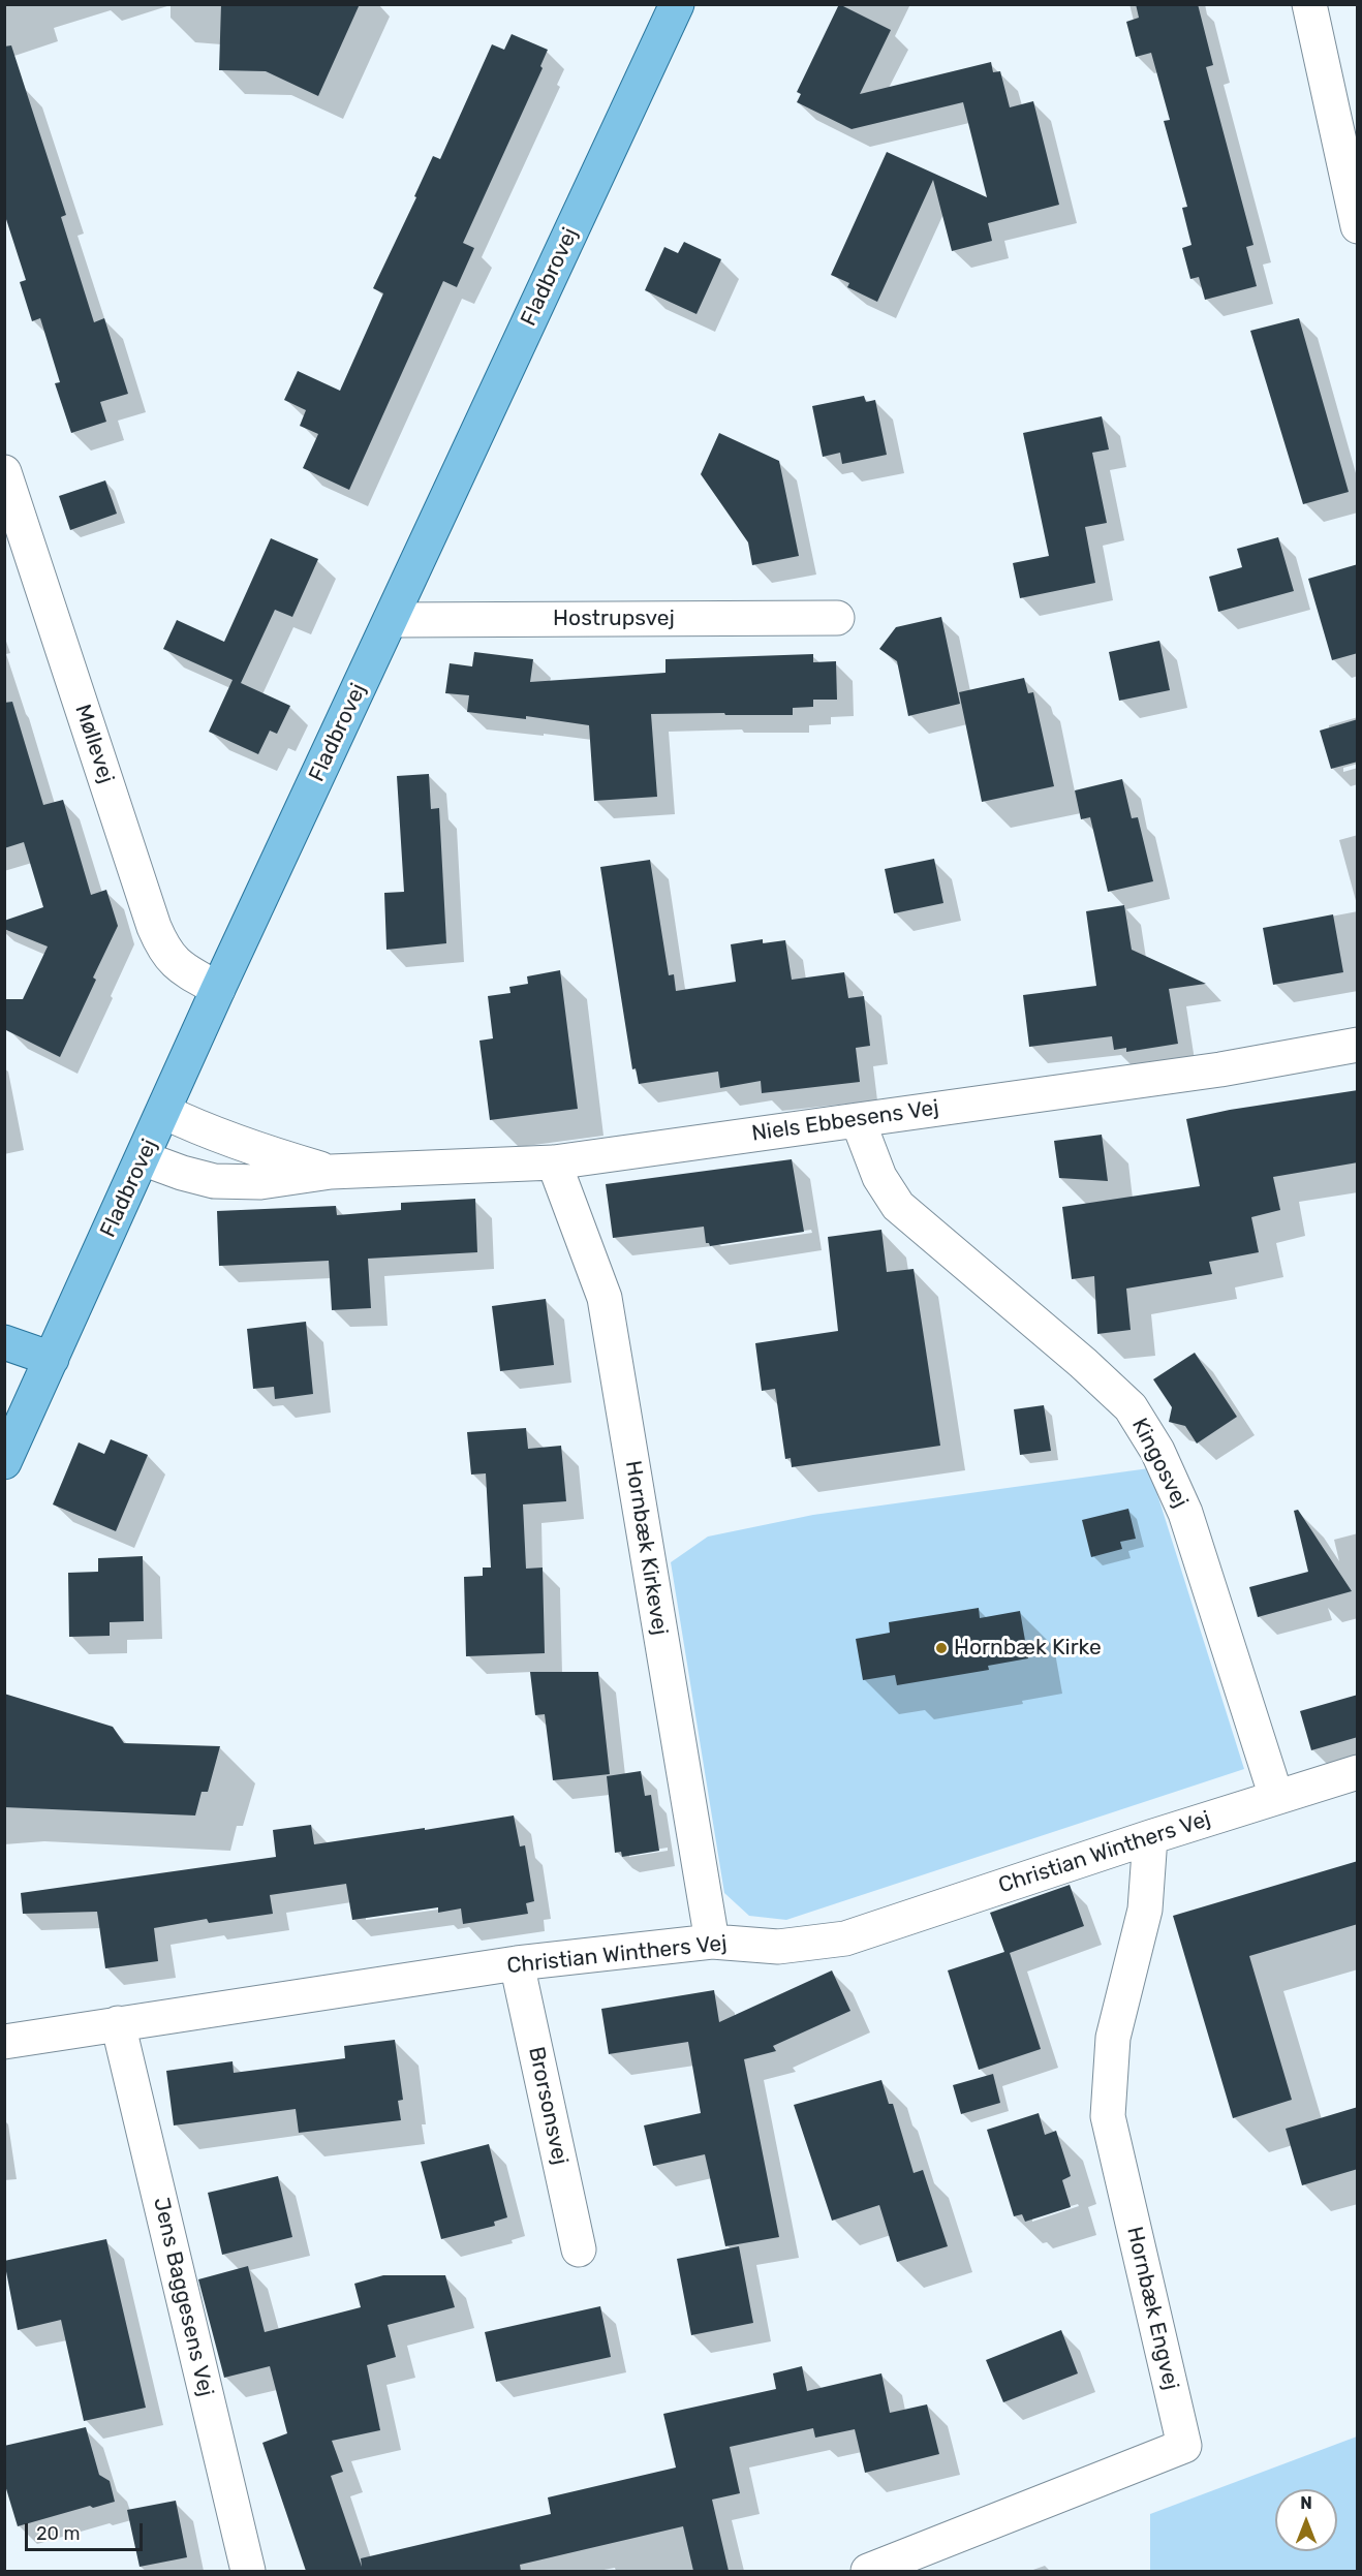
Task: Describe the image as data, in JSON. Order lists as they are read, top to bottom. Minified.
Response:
{"streets":{"main road":["Fladbrovej"],"street":["Hostrupsvej","Møllevej","Niels Ebbesens Vej","Kingosvej","Hornbæk Kirkevej","Christian Winthers Vej","Brorsonsvej","Jens Baggesens Vej","Hornbæk Engvej"]},"crossings":[["Fladbrovej","Hostrupsvej"],["Fladbrovej","Møllevej"],["Fladbrovej","Niels Ebbesens Vej"],["Niels Ebbesens Vej","Kingosvej"],["Niels Ebbesens Vej","Hornbæk Kirkevej"],["Kingosvej","Christian Winthers Vej"],["Hornbæk Kirkevej","Christian Winthers Vej"],["Christian Winthers Vej","Brorsonsvej"],["Christian Winthers Vej","Jens Baggesens Vej"],["Christian Winthers Vej","Hornbæk Engvej"]],"places":["Hornbæk Kirke"],"scale_bar":"20 m","north":"top"}
